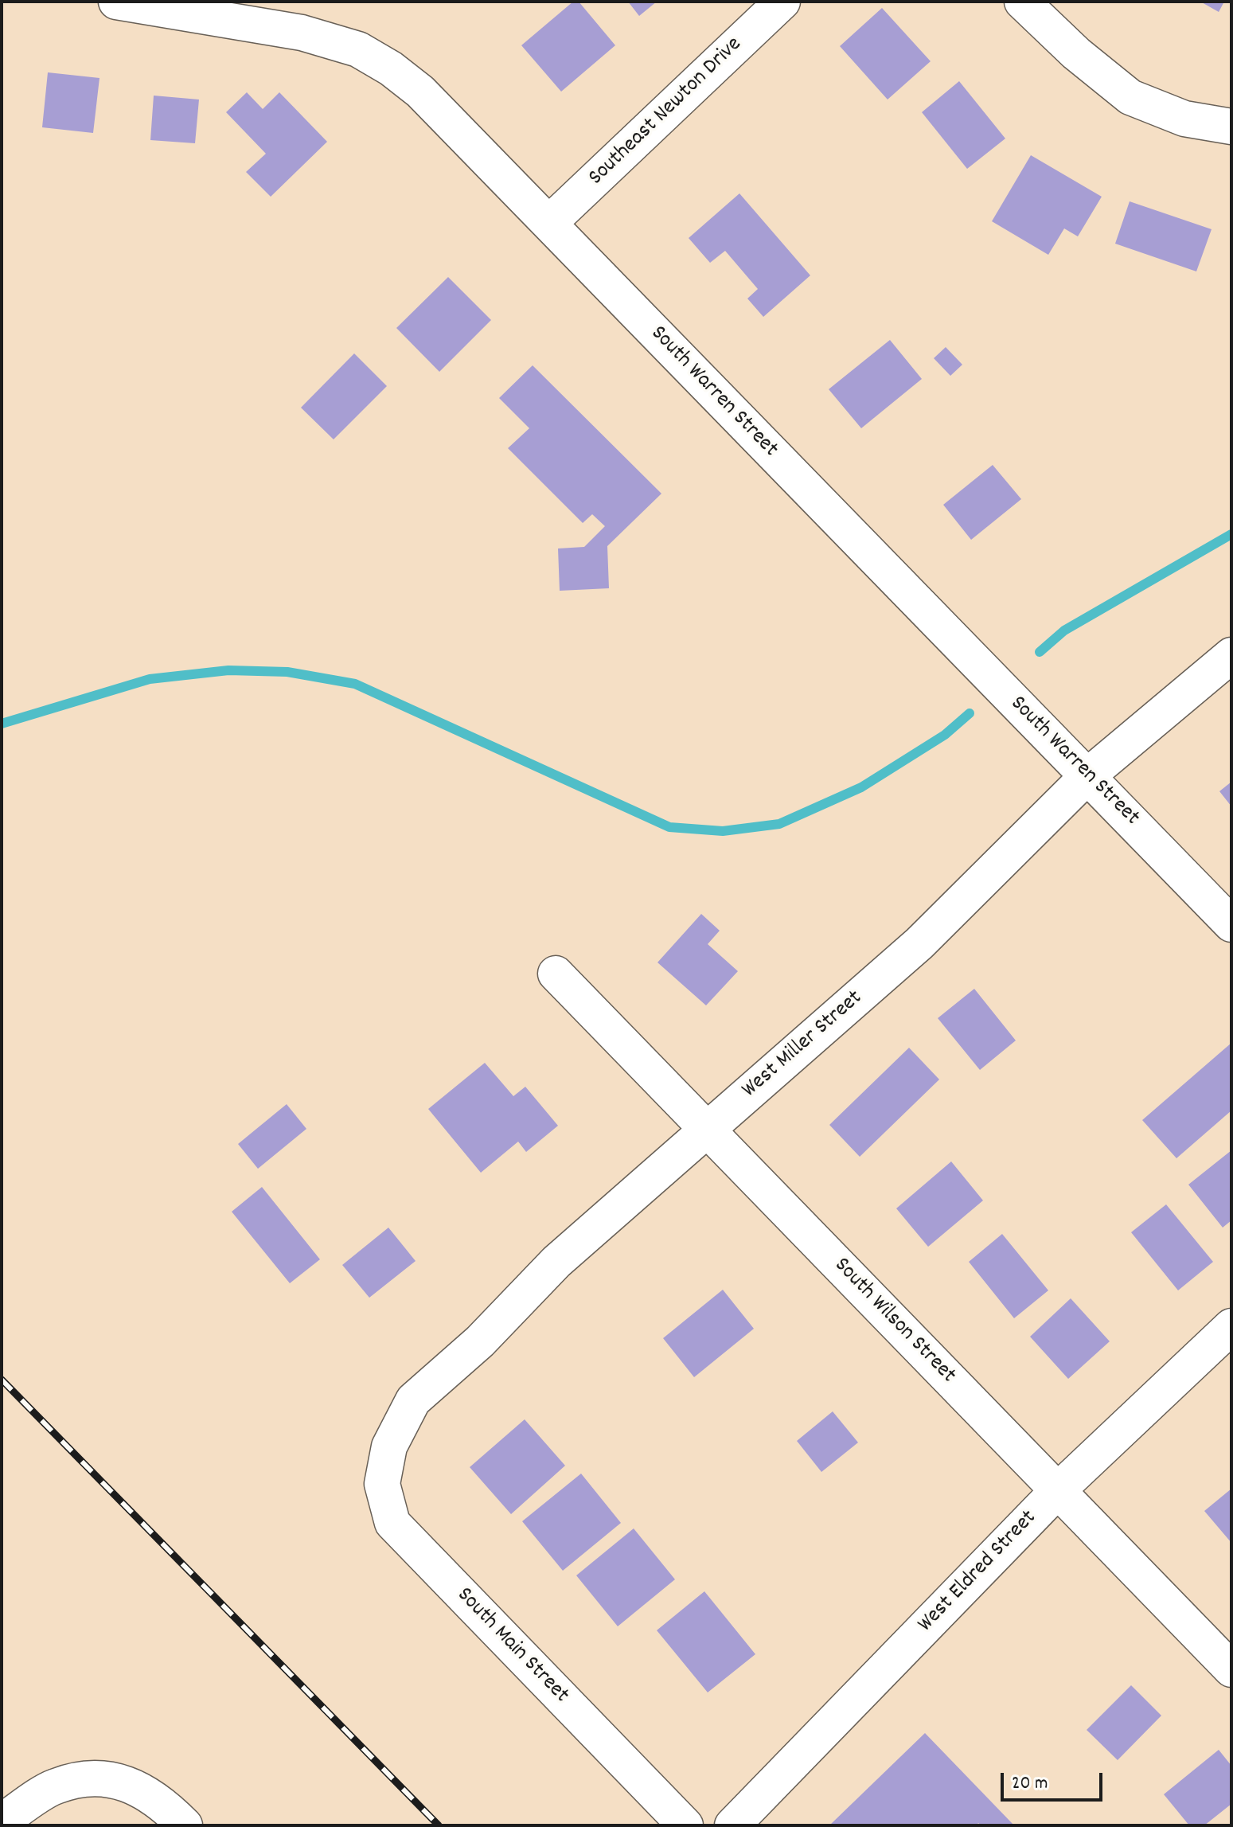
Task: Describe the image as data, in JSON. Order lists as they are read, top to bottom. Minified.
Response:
{"streets":{"street":["Southeast Newton Drive","South Warren Street","West Miller Street","South Wilson Street","West Eldred Street","South Main Street"]},"crossings":[["Southeast Newton Drive","South Warren Street"],["South Warren Street","West Miller Street"],["West Miller Street","South Wilson Street"],["West Miller Street","South Main Street"],["South Wilson Street","West Eldred Street"]],"scale_bar":"20 m"}
